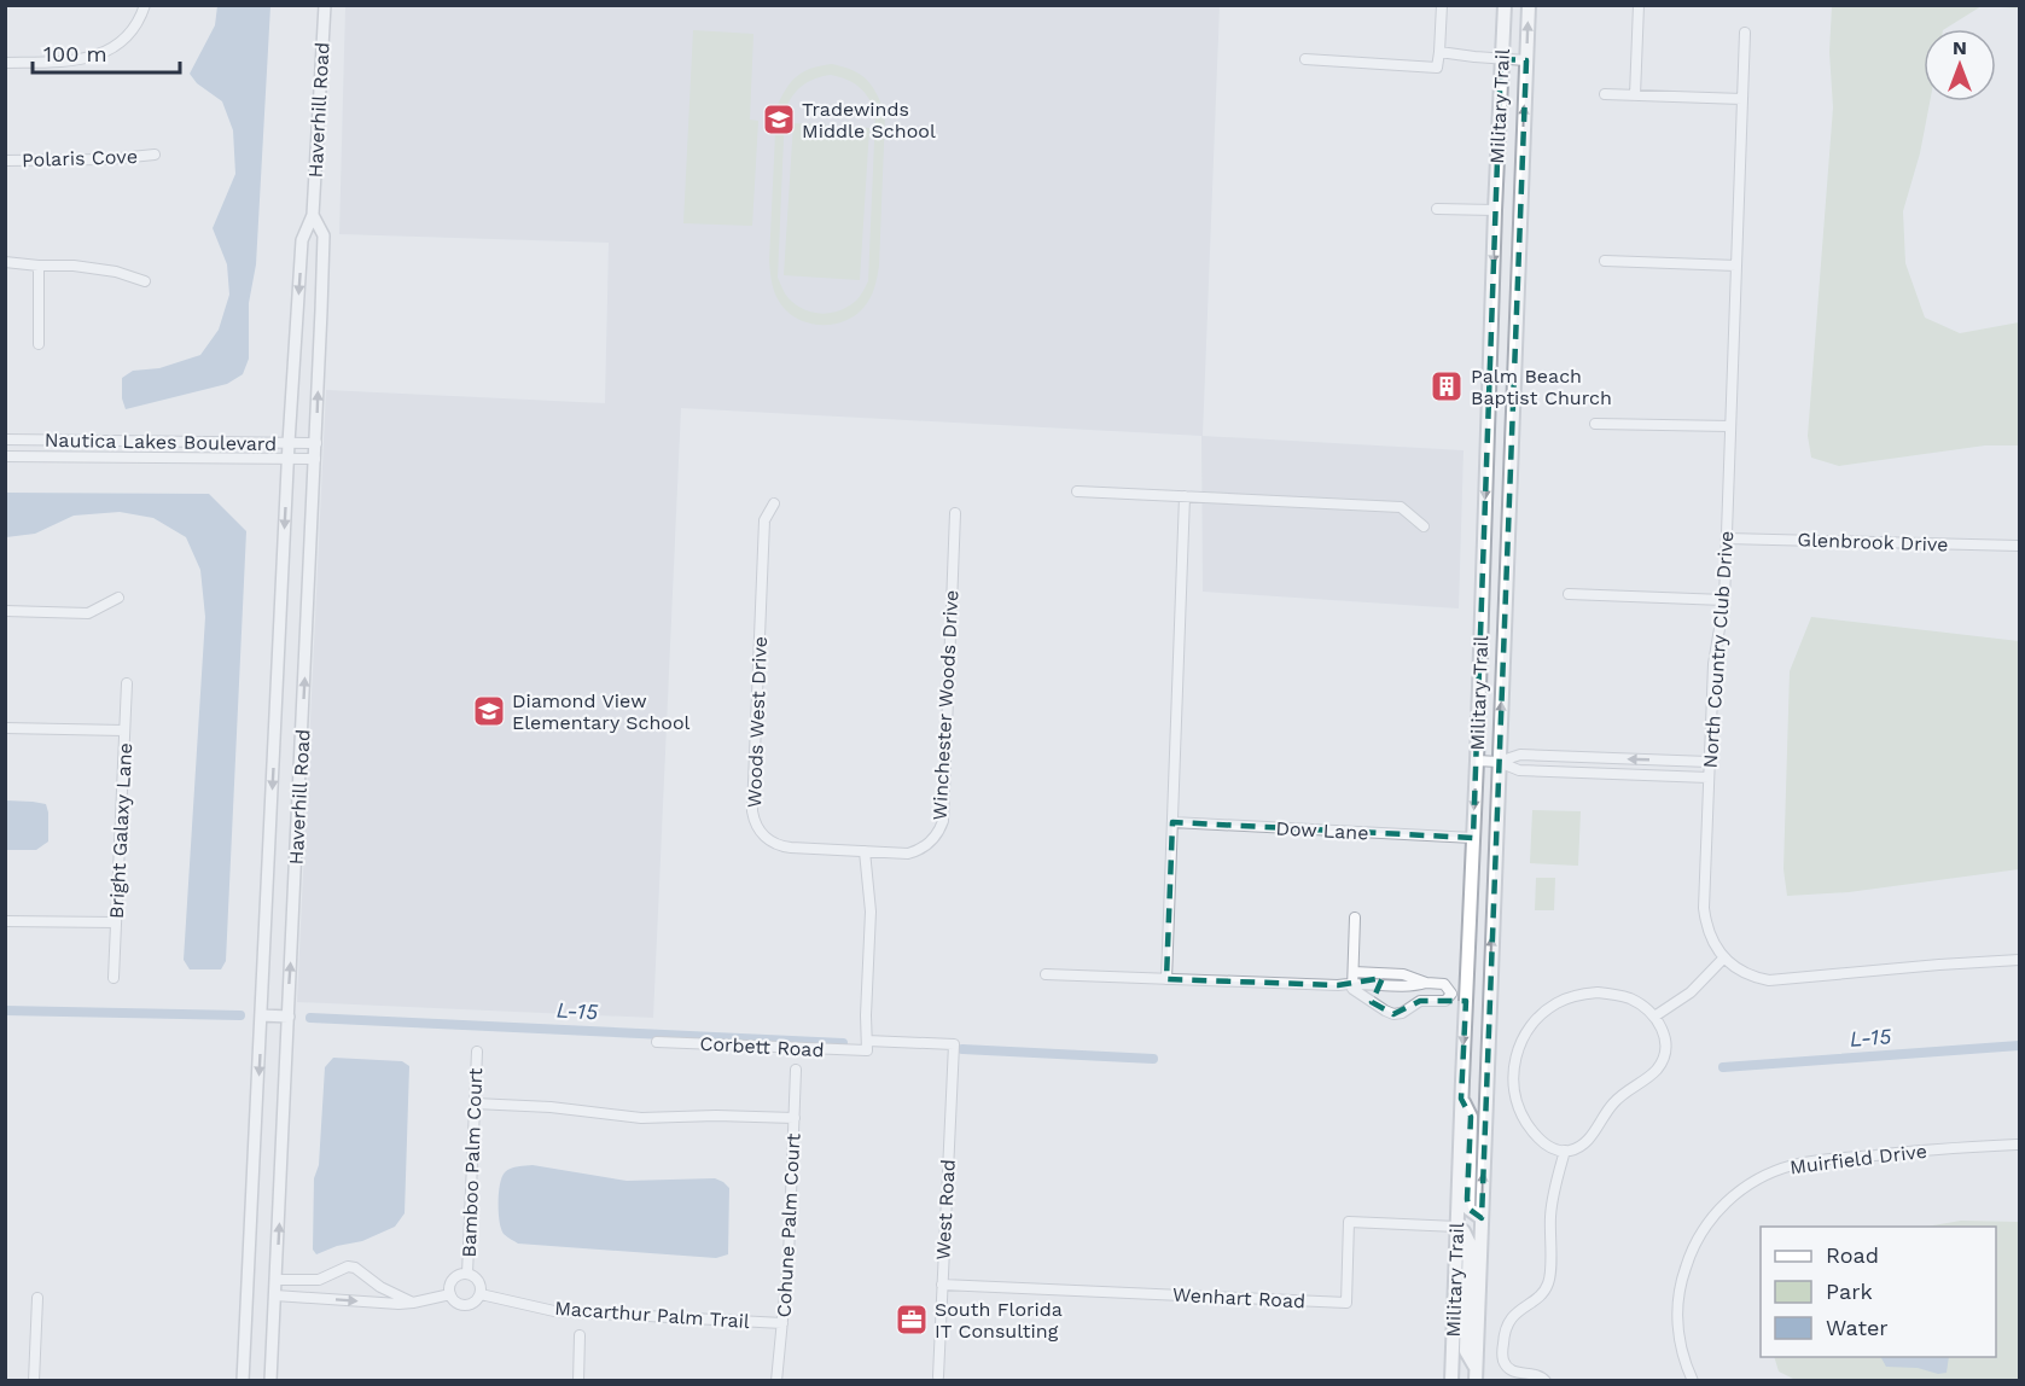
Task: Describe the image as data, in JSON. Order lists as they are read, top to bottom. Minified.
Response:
{"streets":{"main road":["Military Trail"],"street":["Haverhill Road","Polaris Cove","Nautica Lakes Boulevard","Glenbrook Drive","North Country Club Drive","Winchester Woods Drive","Woods West Drive","Bright Galaxy Lane","Dow Lane","Corbett Road","Muirfield Drive","Bamboo Palm Court","West Road","Cohune Palm Court","Wenhart Road","Macarthur Palm Trail"]},"crossings":[["Military Trail","Dow Lane"],["Military Trail","Wenhart Road"],["Haverhill Road","Nautica Lakes Boulevard"],["Glenbrook Drive","North Country Club Drive"],["Winchester Woods Drive","Woods West Drive"],["Corbett Road","West Road"],["Bamboo Palm Court","Macarthur Palm Trail"],["West Road","Wenhart Road"],["Cohune Palm Court","Macarthur Palm Trail"]],"water":["L-15"],"places":{"school or university":["Tradewinds Middle School","Diamond View Elementary School"],"building":["Palm Beach Baptist Church"],"office":["South Florida IT Consulting"]},"legend":["Road","Park","Water"],"scale_bar":"100 m","north":"top"}
